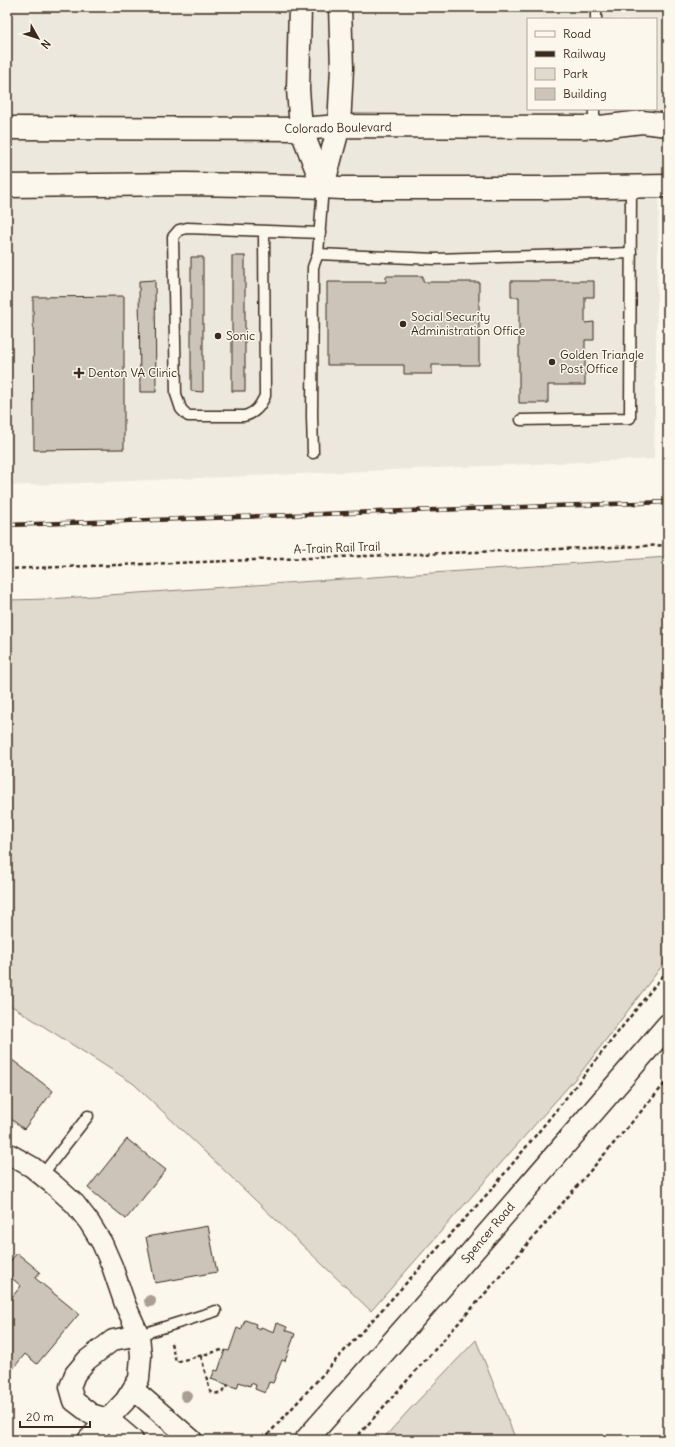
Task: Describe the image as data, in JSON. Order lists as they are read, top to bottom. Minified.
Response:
{"streets":{"main road":["Colorado Boulevard","Spencer Road"],"path":["A-Train Rail Trail"]},"places":{"other":["Social Security Administration Office","Sonic","Golden Triangle Post Office"],"health":["Denton VA Clinic"]},"legend":["Road","Railway","Park","Building"],"scale_bar":"20 m","north":"bottom right"}
